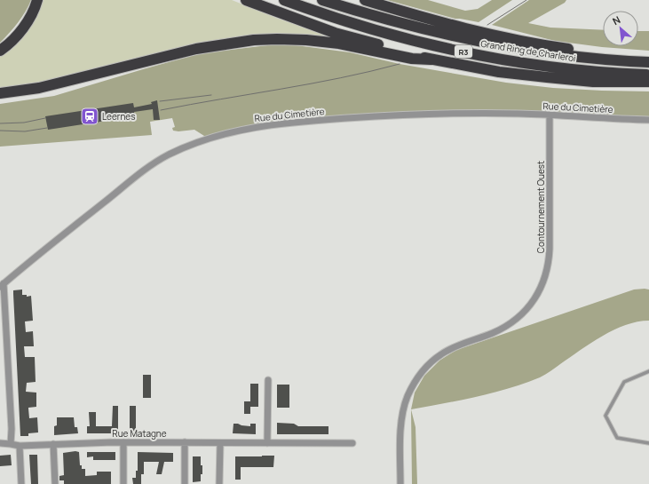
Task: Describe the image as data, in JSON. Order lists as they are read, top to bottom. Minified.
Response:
{"streets":{"highway":["Grand Ring de Charleroi","R3"],"street":["Rue du Cimetière","Contournement Ouest","Rue Matagne"]},"crossings":[["Rue du Cimetière","Contournement Ouest"]],"places":{"station":["Leernes"]},"north":"top left"}
